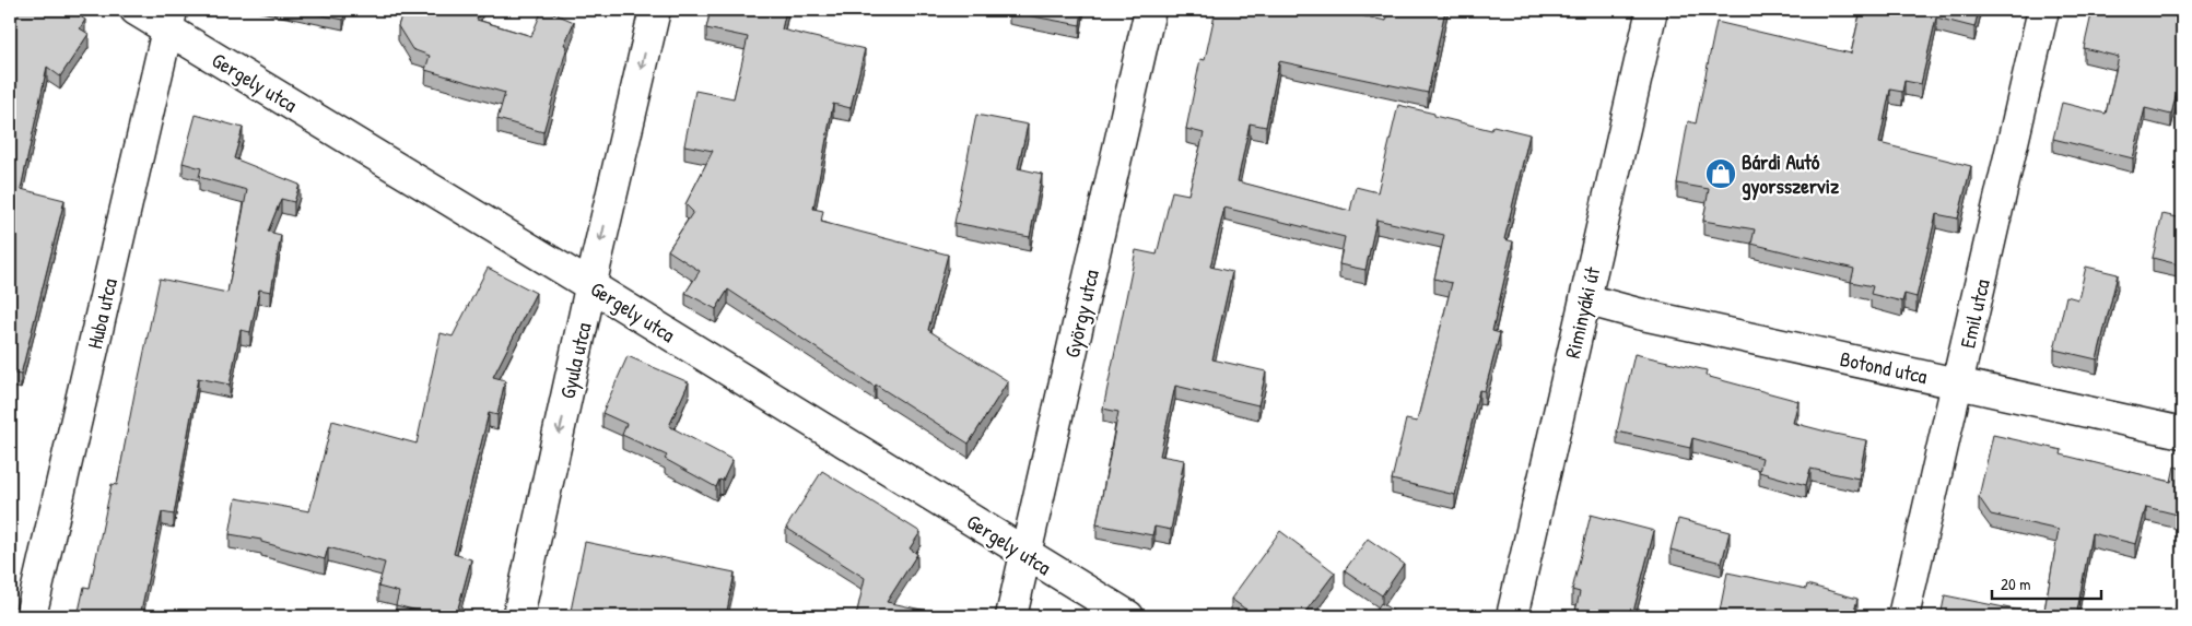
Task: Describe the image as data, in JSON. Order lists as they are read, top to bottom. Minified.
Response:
{"streets":{"street":["Gergely utca","Riminyáki út","Huba utca","György utca","Emil utca","Gyula utca","Botond utca"]},"crossings":[["Gergely utca","Huba utca"],["Gergely utca","György utca"],["Gergely utca","Gyula utca"],["Riminyáki út","Botond utca"],["Emil utca","Botond utca"]],"one_way":["Gyula utca"],"places":{"shop":["Bárdi Autó gyorsszerviz"]},"scale_bar":"20 m"}
